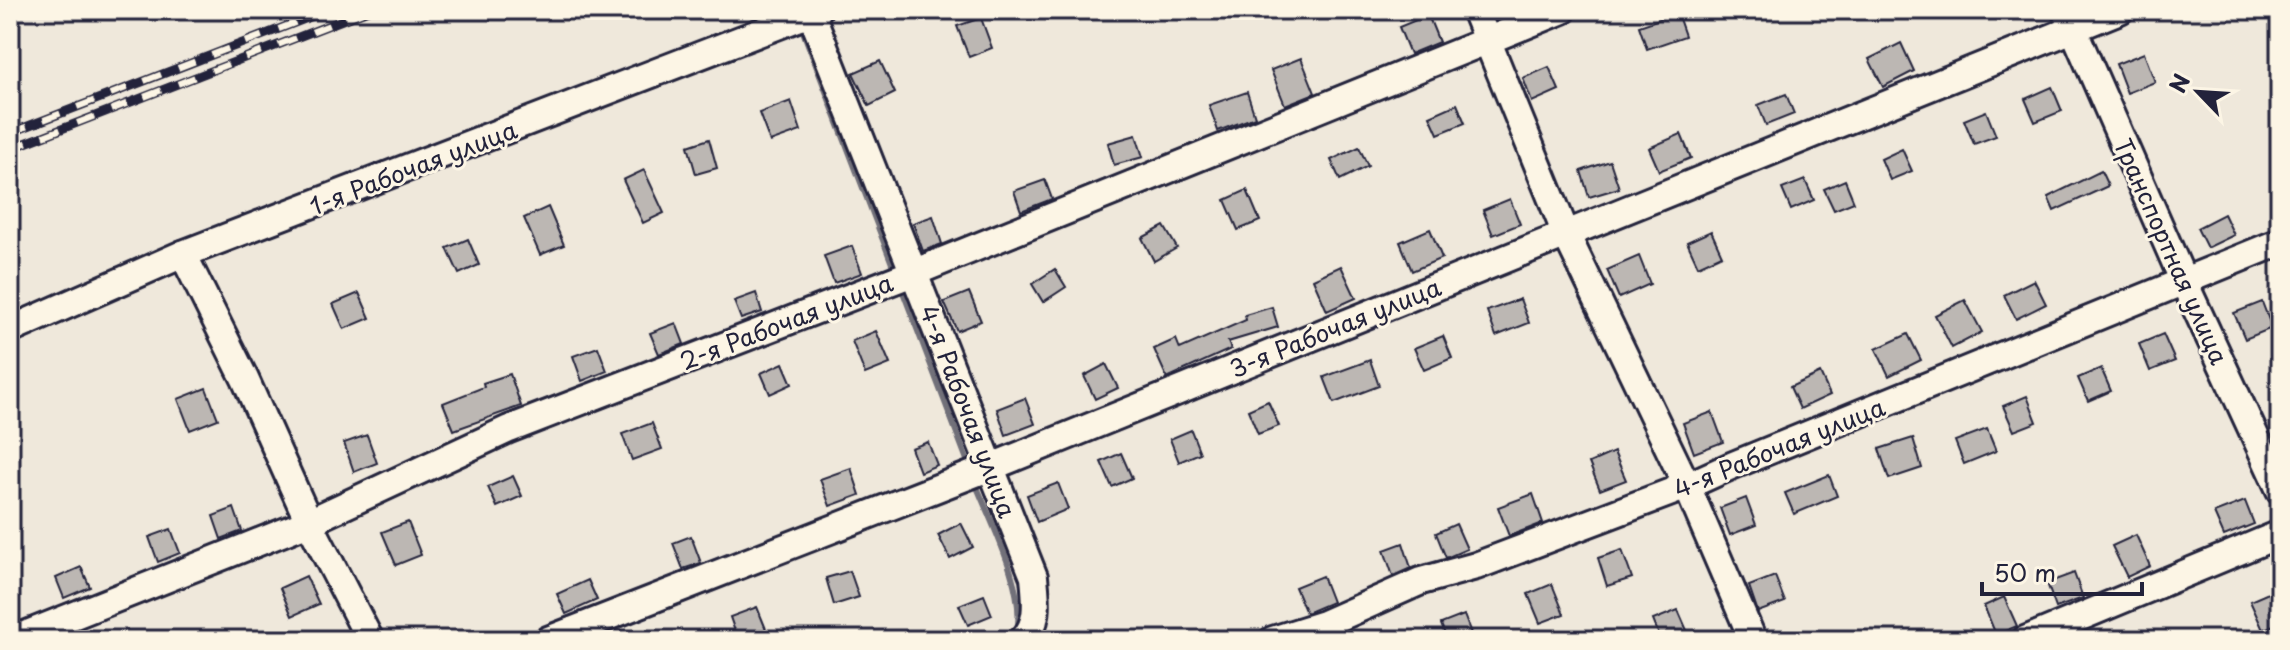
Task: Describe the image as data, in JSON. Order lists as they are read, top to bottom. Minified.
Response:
{"streets":{"street":["1-я Рабочая улица","Транспортная улица","2-я Рабочая улица","3-я Рабочая улица","4-я Рабочая улица"]},"crossings":[["1-я Рабочая улица","4-я Рабочая улица"],["Транспортная улица","3-я Рабочая улица"],["Транспортная улица","4-я Рабочая улица"],["2-я Рабочая улица","4-я Рабочая улица"],["3-я Рабочая улица","4-я Рабочая улица"]],"scale_bar":"50 m","north":"top left"}
